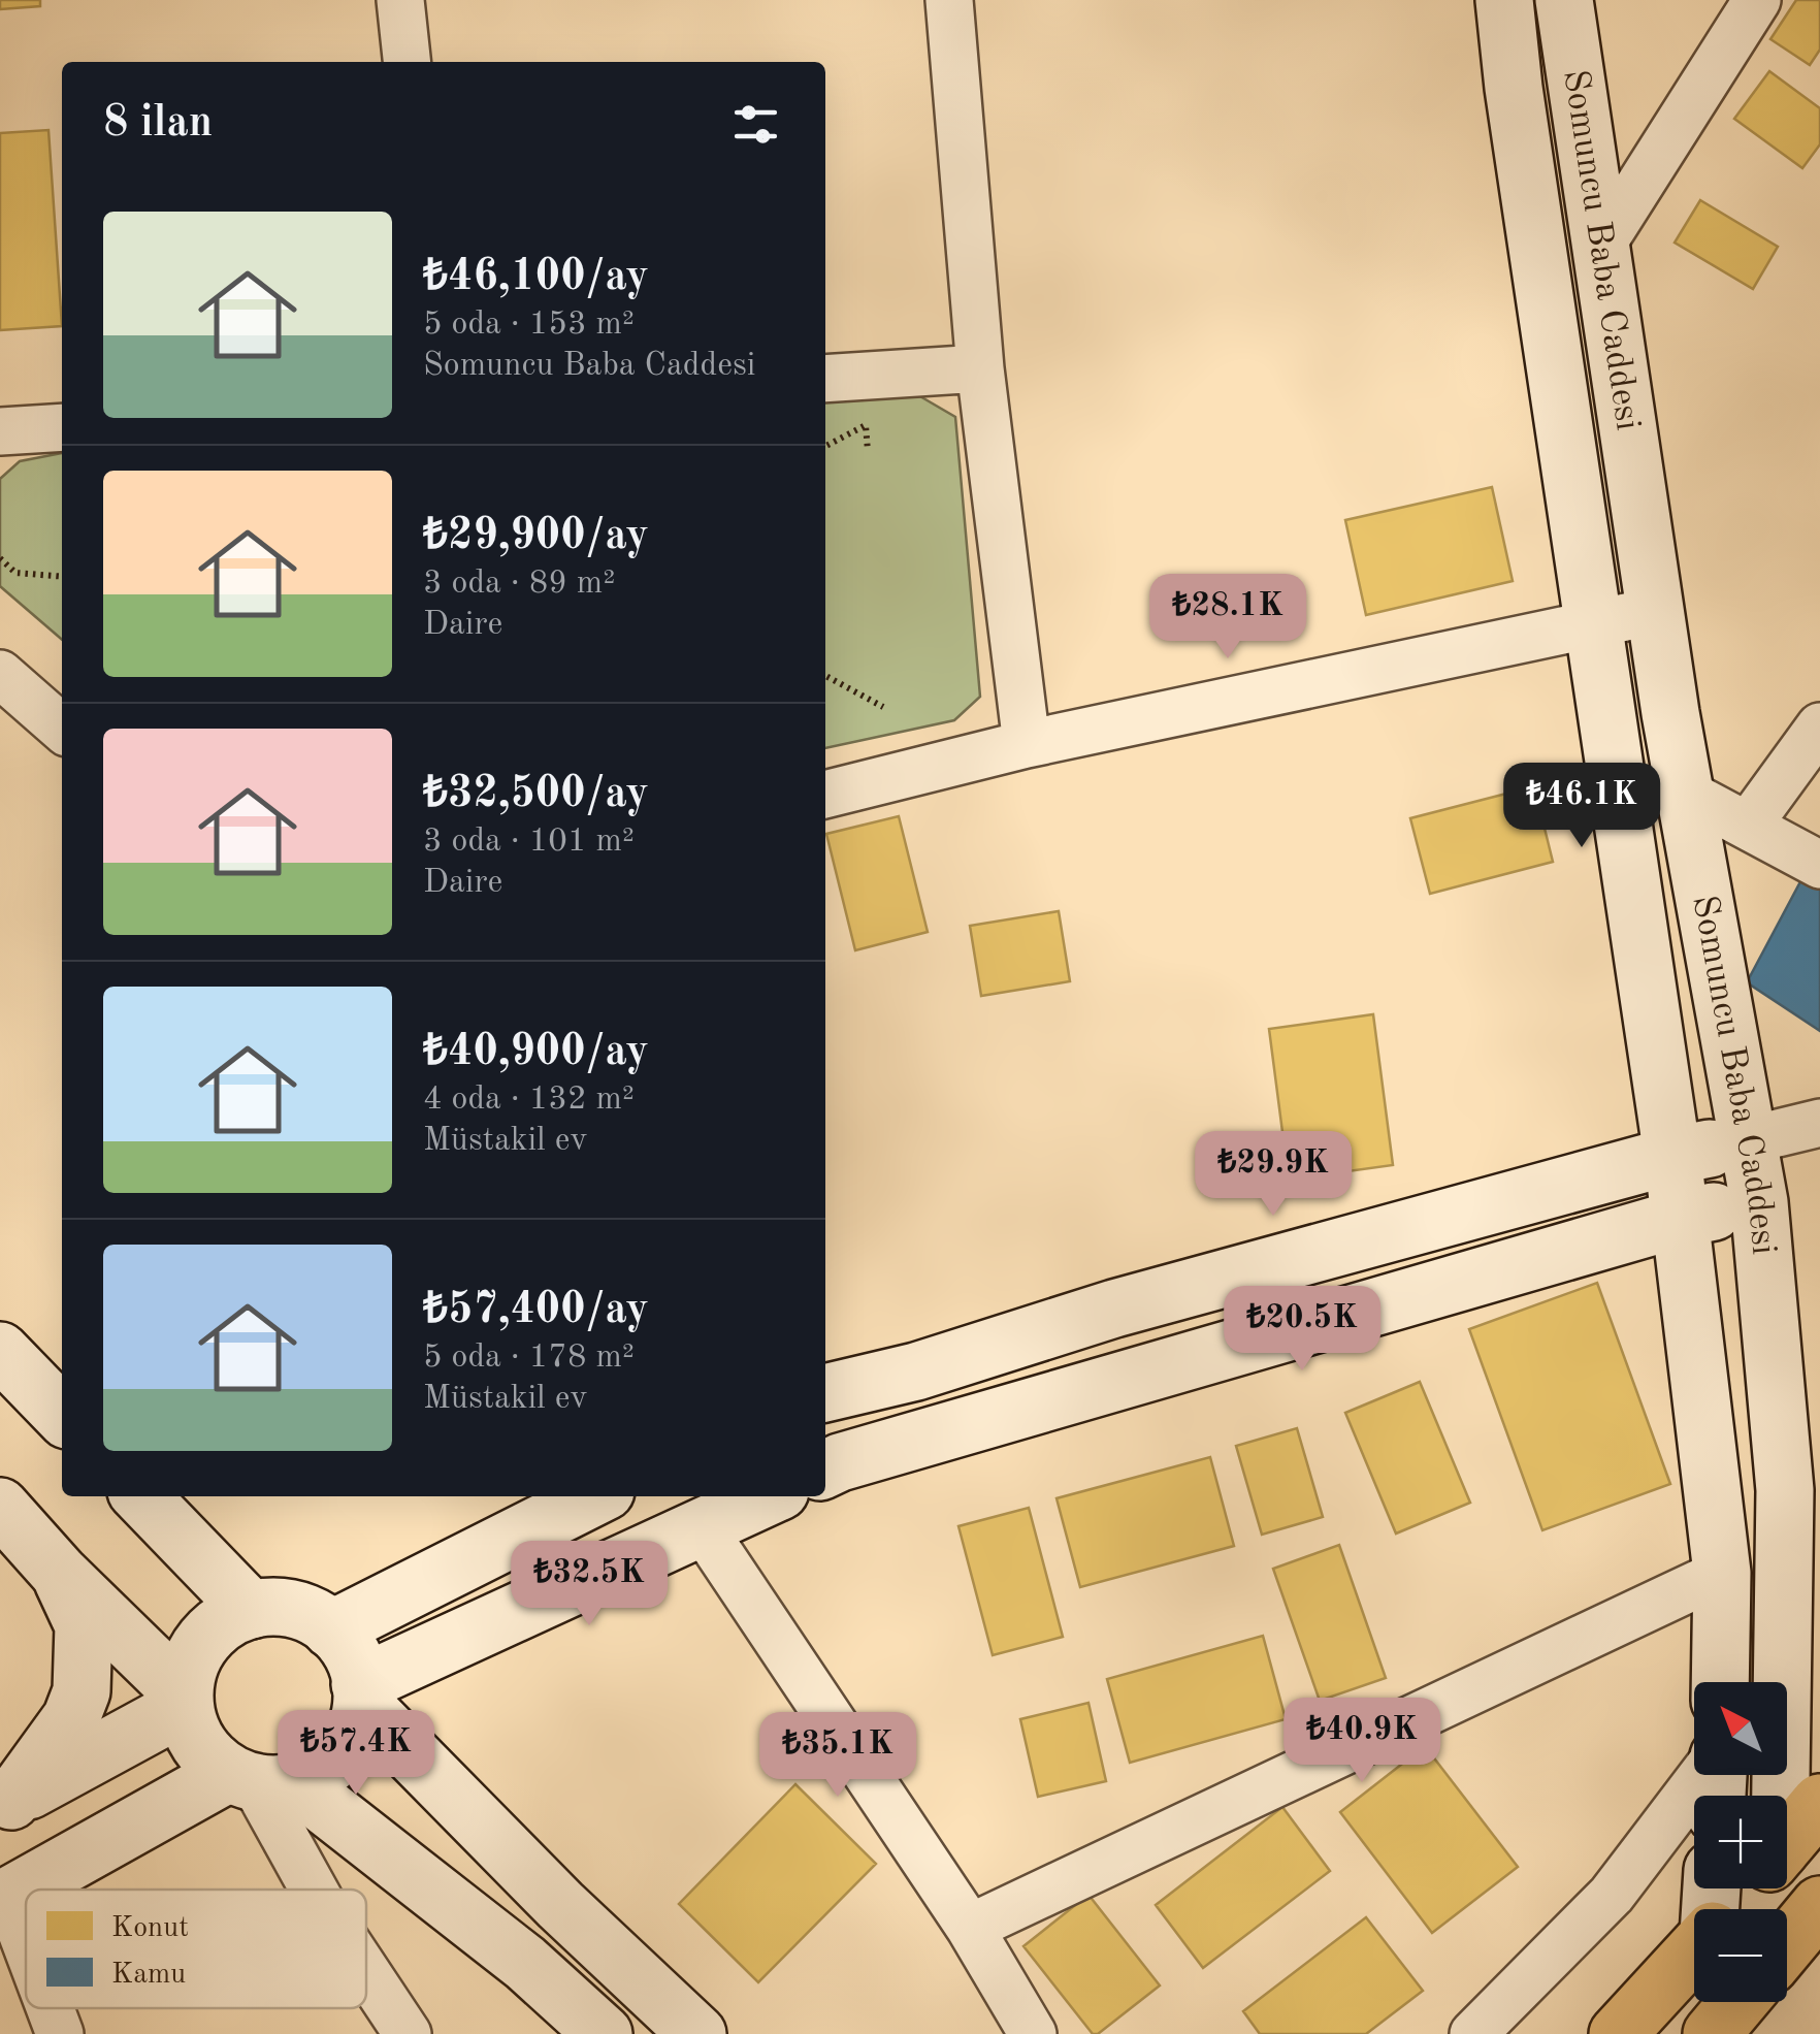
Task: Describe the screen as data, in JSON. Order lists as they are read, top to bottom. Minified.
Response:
{"streets":{"main road":["Somuncu Baba Caddesi"]},"legend":["Konut","Kamu"],"north":"top left","page":{"heading":"8 ilan","list":[{"name":"₺46,100/ay","note":"5 oda · 153 m² · Somuncu Baba Caddesi"},{"name":"₺29,900/ay","note":"3 oda · 89 m² · Daire"},{"name":"₺32,500/ay","note":"3 oda · 101 m² · Daire"},{"name":"₺40,900/ay","note":"4 oda · 132 m² · Müstakil ev"},{"name":"₺57,400/ay","note":"5 oda · 178 m² · Müstakil ev"}],"price":["₺28.1K","₺46.1K","₺29.9K","₺20.5K","₺32.5K","₺40.9K","₺57.4K","₺35.1K"],"map_buttons":["+","−"]}}
